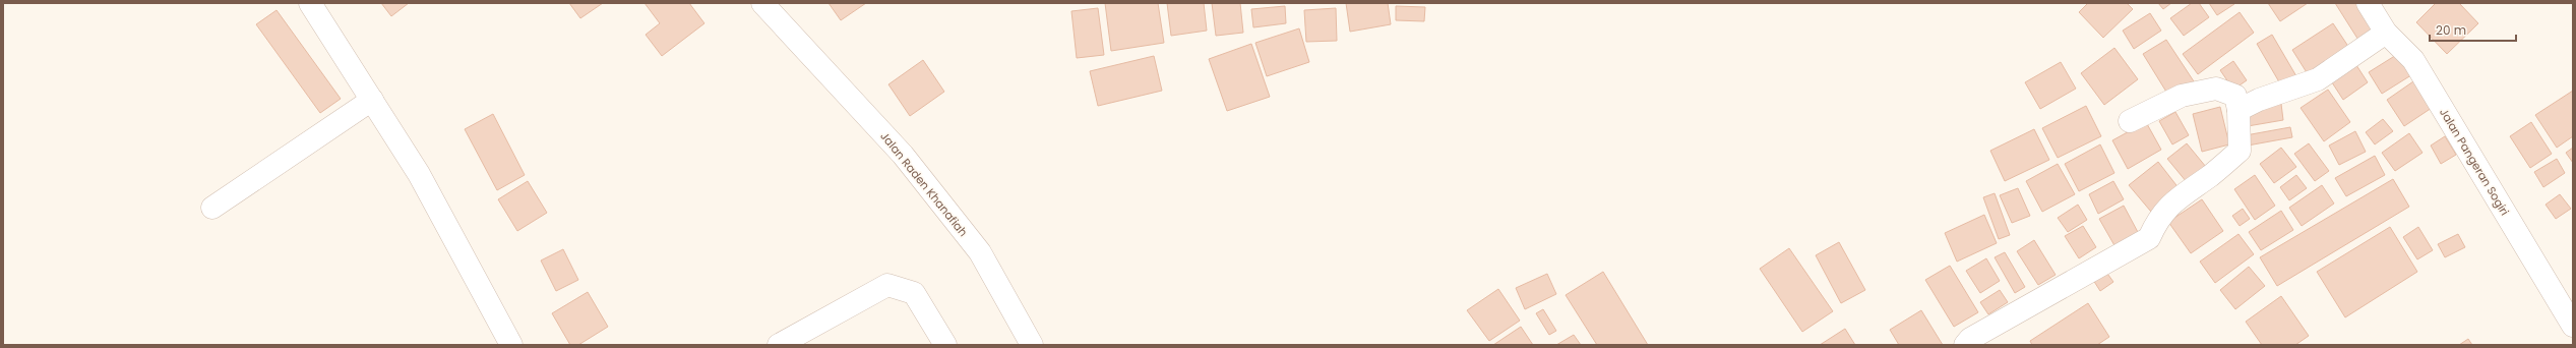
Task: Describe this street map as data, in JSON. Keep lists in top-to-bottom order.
{
  "streets": {
    "street": ["Jalan Pangeran Sogiri", "Jalan Raden Khanafiah"]
  },
  "scale_bar": "20 m"
}
